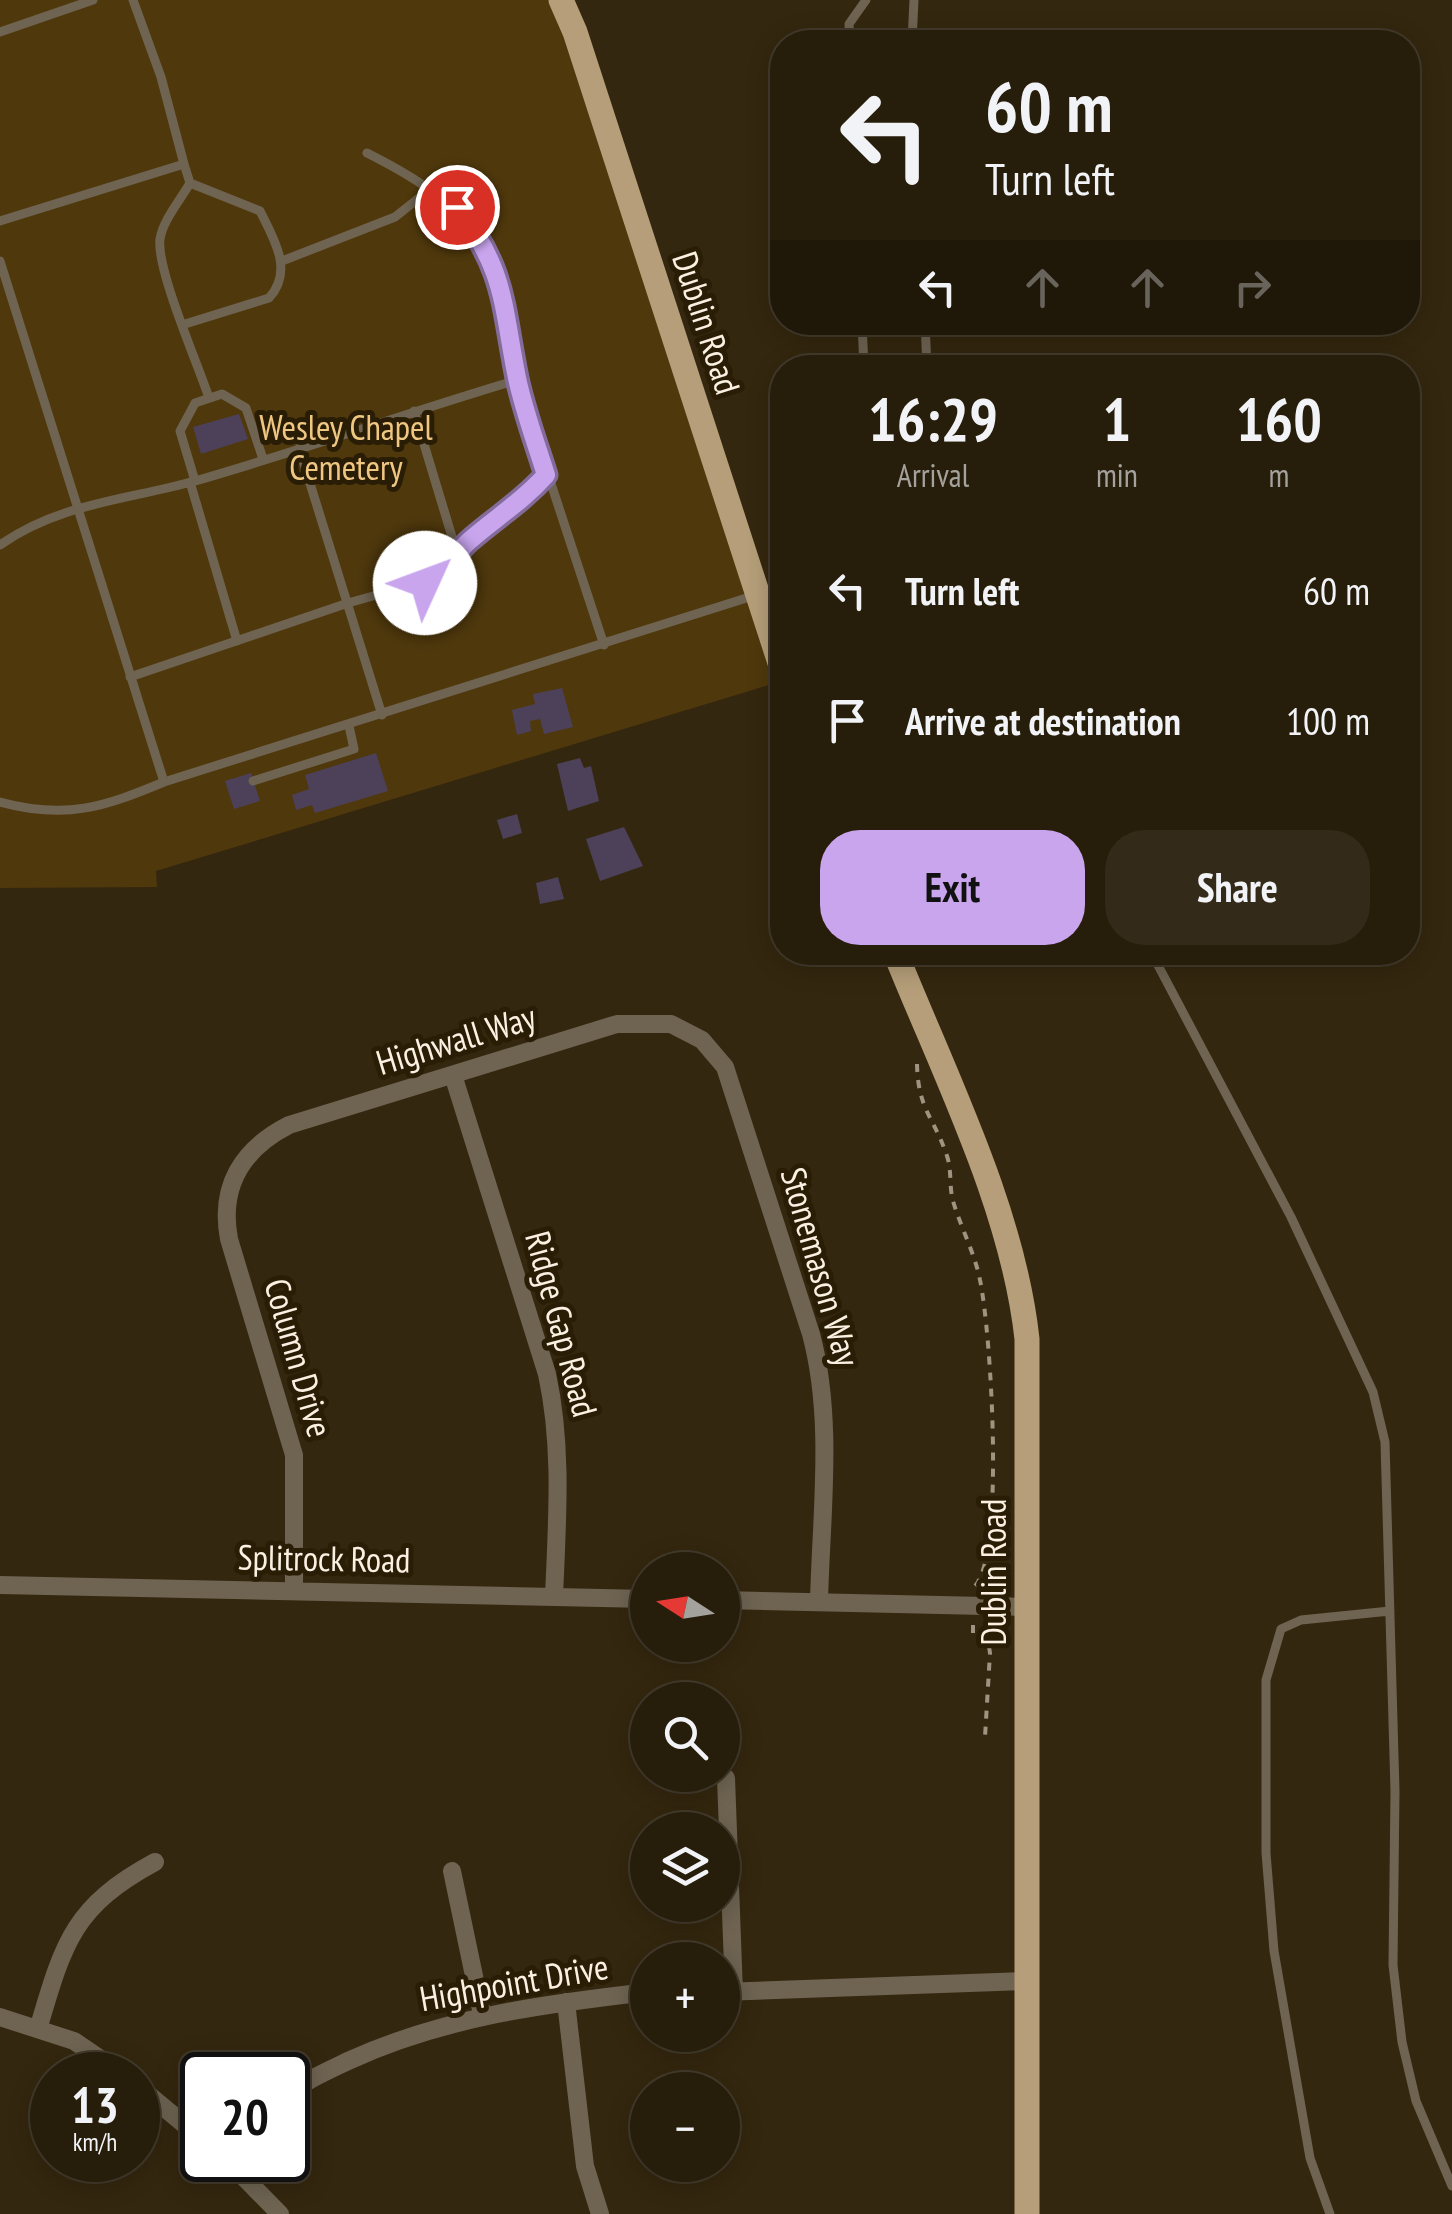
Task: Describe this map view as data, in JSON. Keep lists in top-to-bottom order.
{
  "streets": {
    "main road": ["Dublin Road"],
    "street": [
      "Highwall Way",
      "Stonemason Way",
      "Ridge Gap Road",
      "Column Drive",
      "Splitrock Road",
      "Highpoint Drive"
    ]
  },
  "crossings": [
    ["Highwall Way", "Stonemason Way"],
    ["Highwall Way", "Ridge Gap Road"],
    ["Highwall Way", "Column Drive"],
    ["Ridge Gap Road", "Splitrock Road"],
    ["Column Drive", "Splitrock Road"]
  ],
  "parks": ["Wesley Chapel Cemetery"],
  "north": "left",
  "page": {
    "turn": ["60 m", "Turn left"],
    "eta": [
      "16:29",
      "Arrival",
      "1",
      "min",
      "160",
      "m"
    ],
    "list": [
      {
        "name": "Turn left",
        "value": "60 m"
      },
      {
        "name": "Arrive at destination",
        "value": "100 m"
      }
    ],
    "buttons": ["Exit", "Share"],
    "map_buttons": ["+", "−"],
    "speed": "13 km/h",
    "limit": "20"
  }
}
